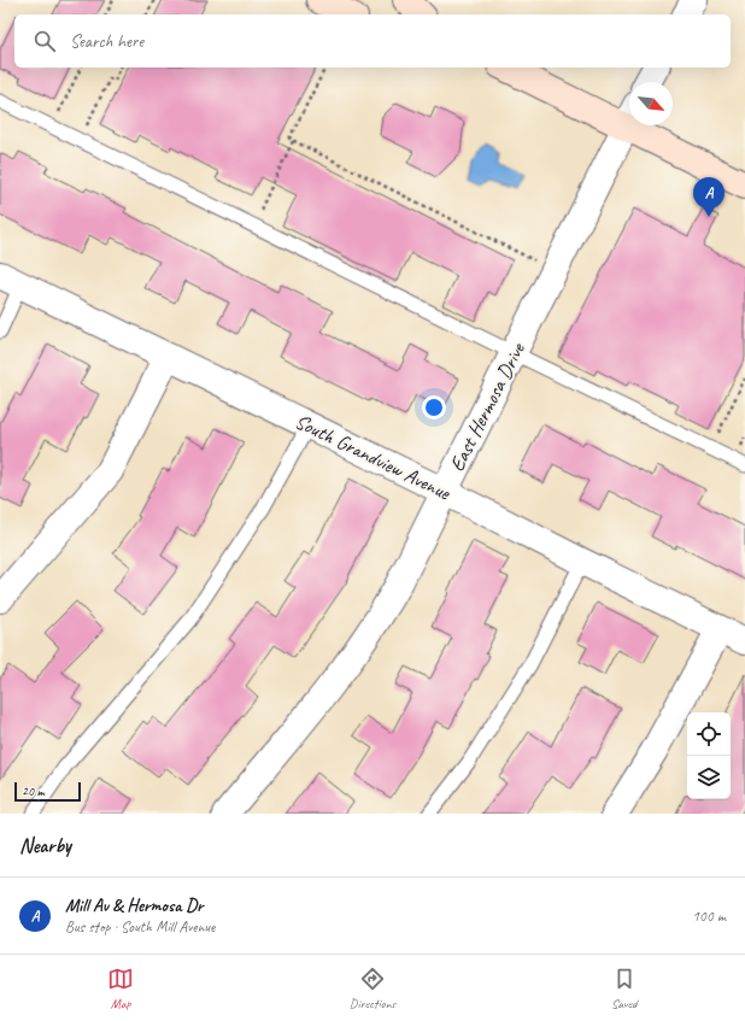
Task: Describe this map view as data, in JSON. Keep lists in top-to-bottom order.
{
  "streets": {
    "street": ["East Hermosa Drive", "South Grandview Avenue"]
  },
  "crossings": [
    ["East Hermosa Drive", "South Grandview Avenue"]
  ],
  "scale_bar": "20 m",
  "north": "bottom right",
  "page": {
    "search": "Search here",
    "pins": "A",
    "scale": "20 m",
    "heading": "Nearby",
    "list": [
      {
        "mark": "A",
        "name": "Mill Av & Hermosa Dr",
        "note": "Bus stop · South Mill Avenue",
        "value": "100 m"
      }
    ],
    "nav": ["Map", "Directions", "Saved"]
  }
}
